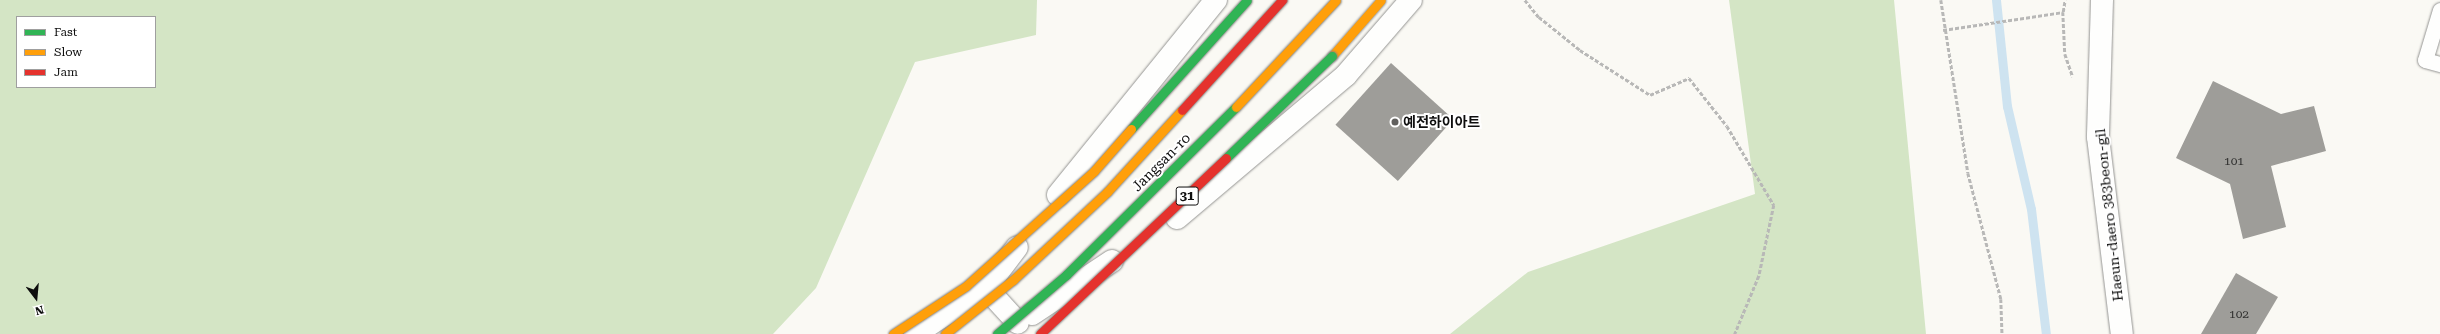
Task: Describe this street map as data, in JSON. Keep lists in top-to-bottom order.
{
  "streets": {
    "highway": ["Jangsan-ro", "31"],
    "street": ["Haeun-daero 383beon-gil"]
  },
  "places": ["예전하이아트"],
  "house_numbers": ["101", "102"],
  "legend": ["Fast", "Slow", "Jam"],
  "north": "bottom"
}
